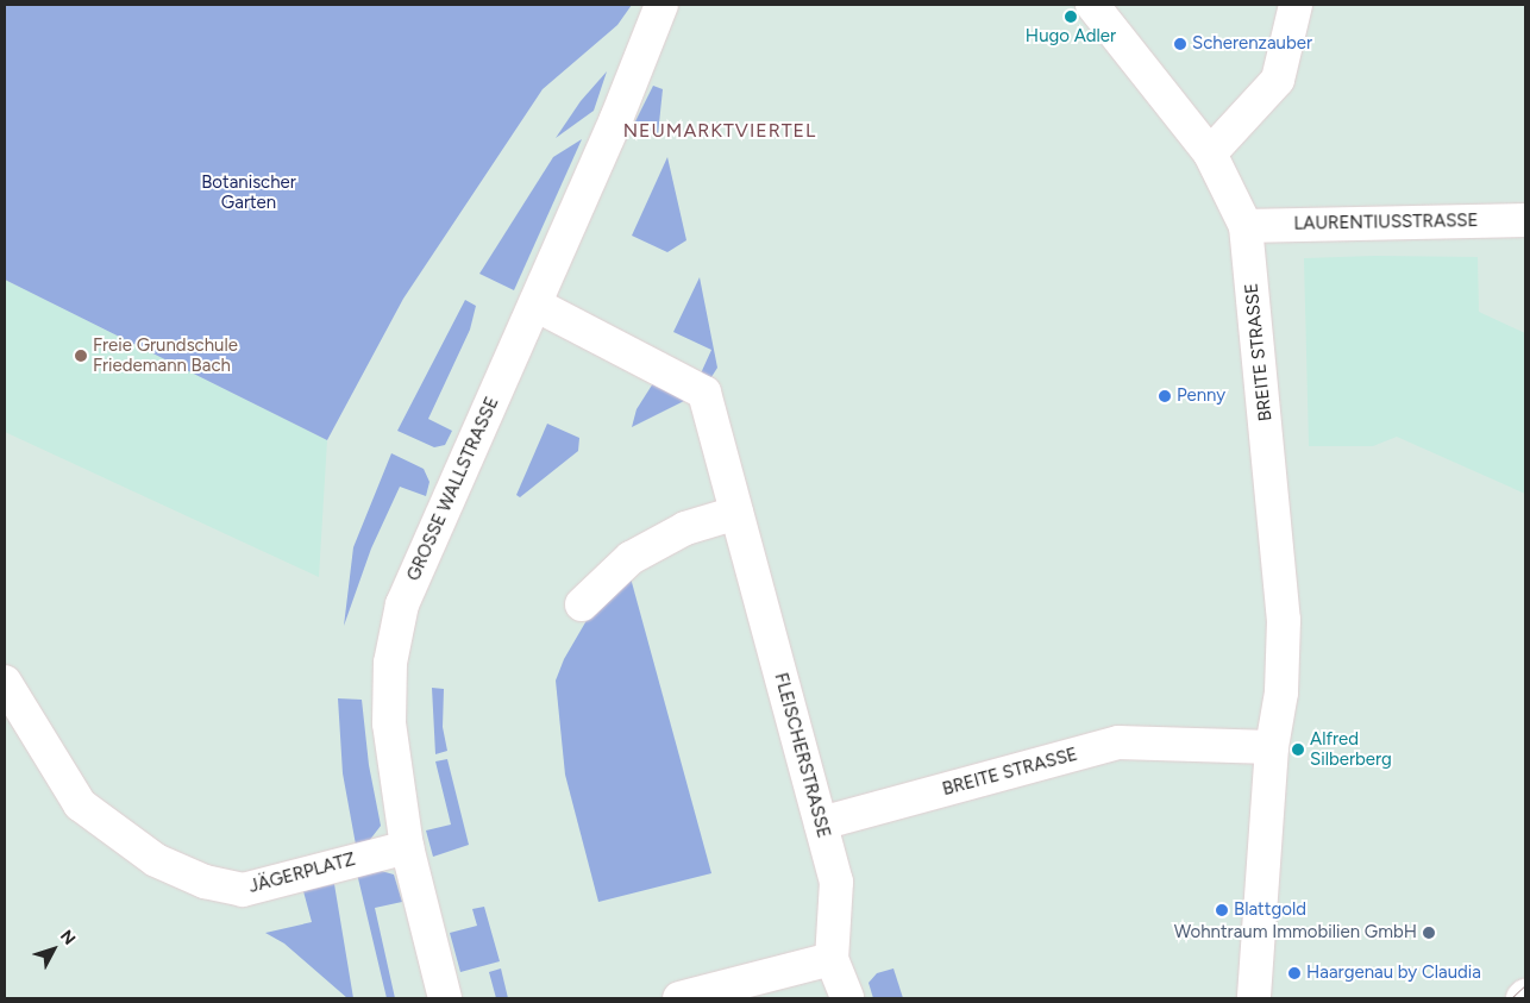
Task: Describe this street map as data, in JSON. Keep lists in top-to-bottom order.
{
  "streets": {
    "street": [
      "LAURENTIUSSTRASSE",
      "BREITE STRASSE",
      "GROSSE WALLSTRASSE",
      "FLEISCHERSTRASSE",
      "JÄGERPLATZ"
    ]
  },
  "crossings": [
    ["LAURENTIUSSTRASSE", "BREITE STRASSE"],
    ["BREITE STRASSE", "FLEISCHERSTRASSE"],
    ["GROSSE WALLSTRASSE", "FLEISCHERSTRASSE"],
    ["GROSSE WALLSTRASSE", "JÄGERPLATZ"]
  ],
  "districts": ["NEUMARKTVIERTEL"],
  "parks": ["Botanischer Garten"],
  "places": [
    "Hugo Adler",
    "Scherenzauber",
    "Freie Grundschule Friedemann Bach",
    "Penny",
    "Alfred Silberberg",
    "Blattgold",
    "Wohntraum Immobilien GmbH",
    "Haargenau by Claudia"
  ],
  "north": "top right"
}
